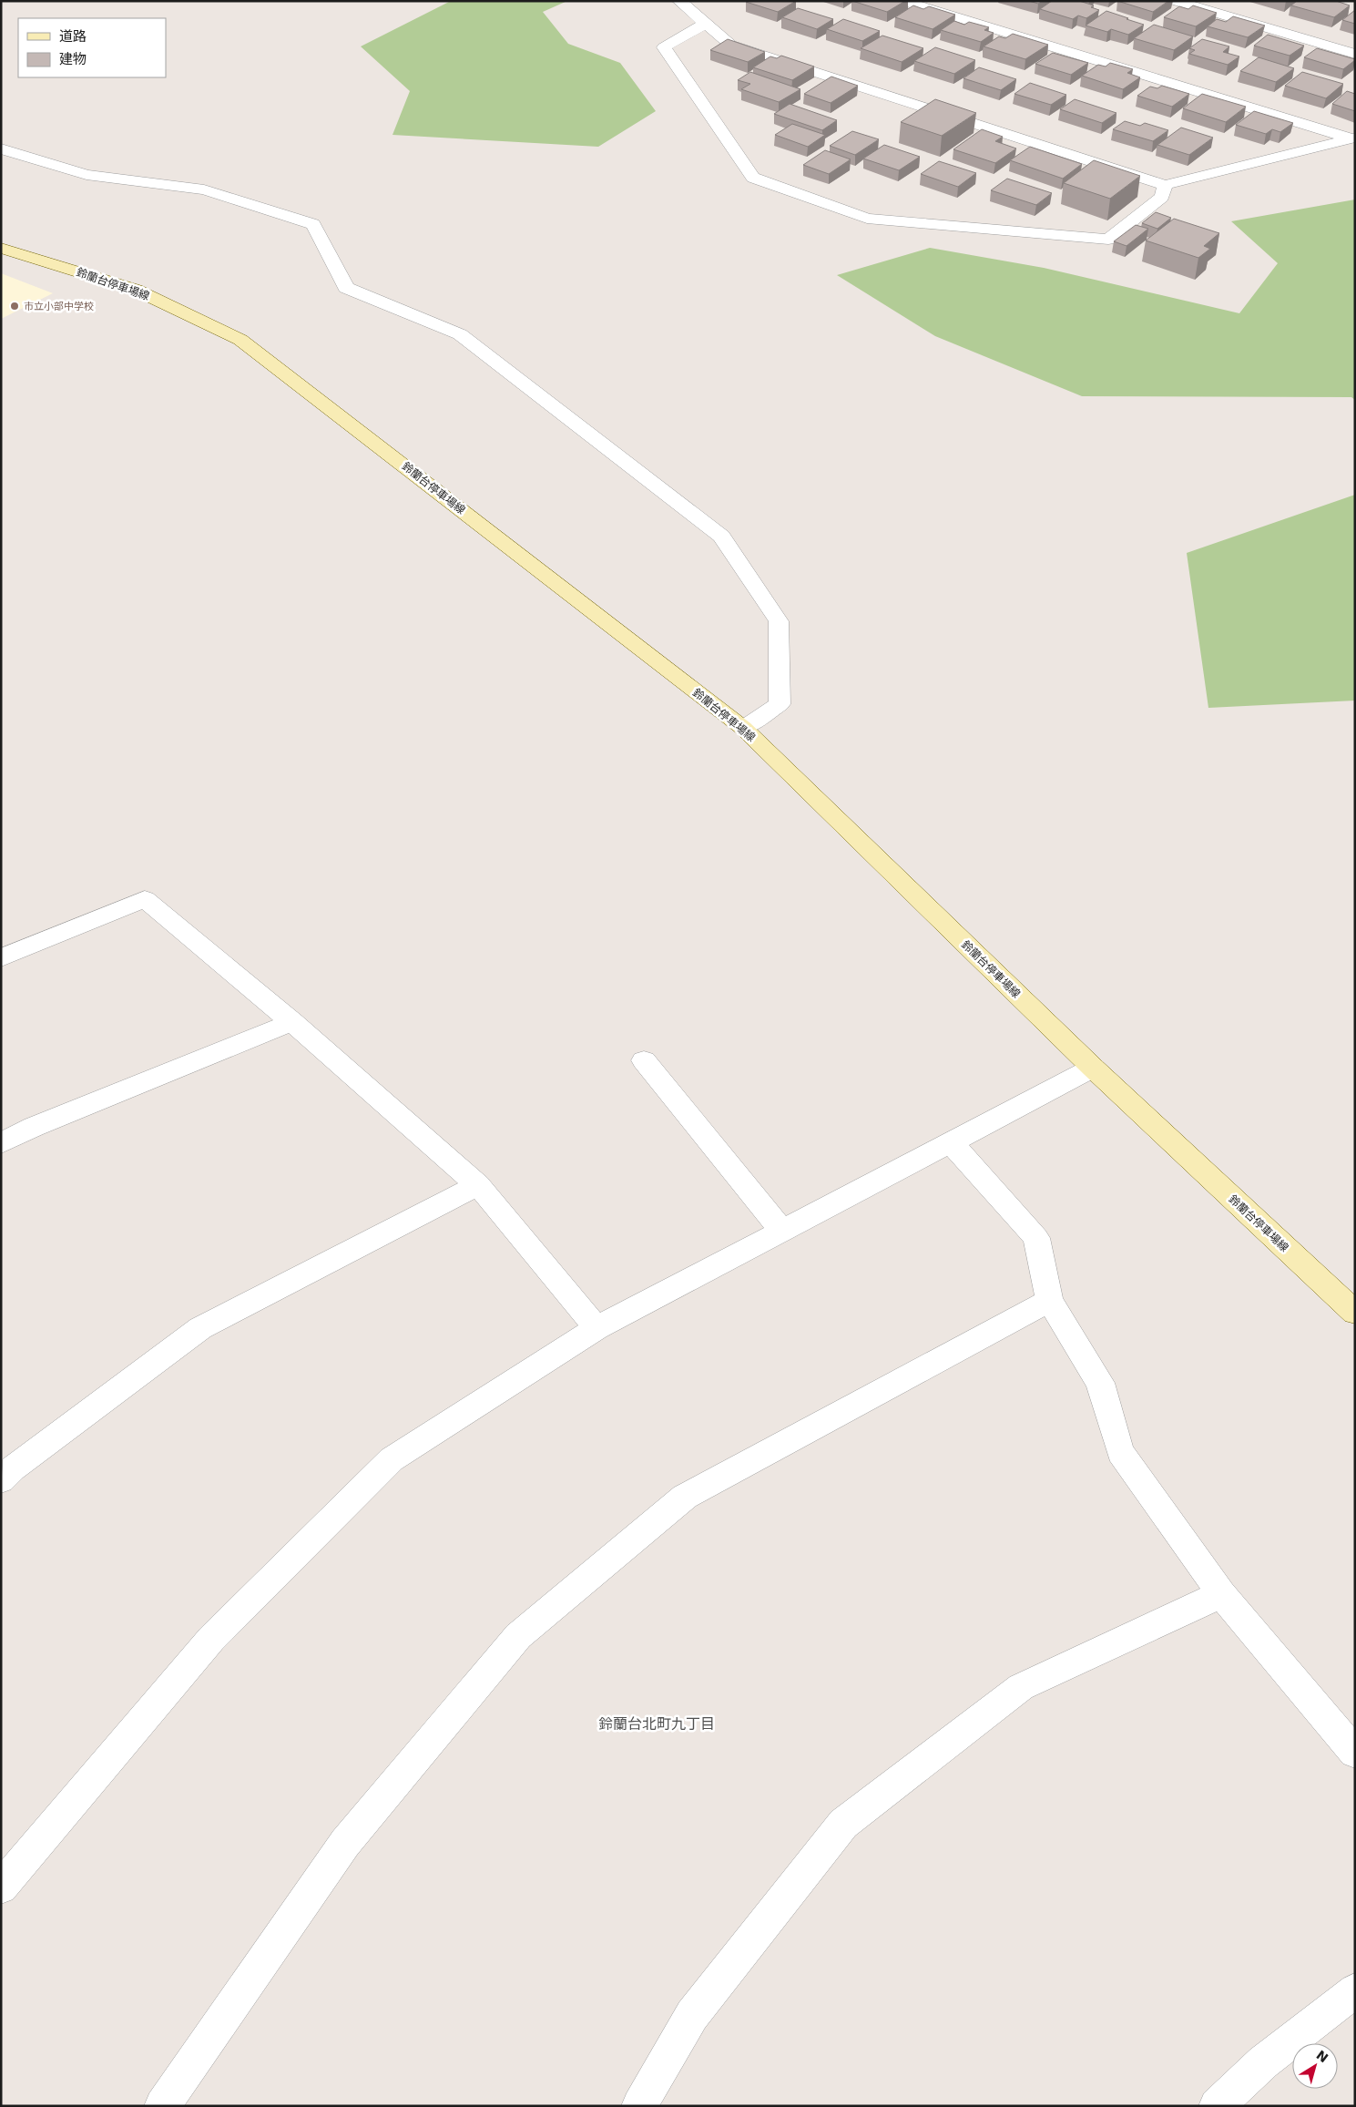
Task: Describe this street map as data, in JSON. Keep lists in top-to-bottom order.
{
  "streets": {
    "main road": ["鈴蘭台停車場線"]
  },
  "districts": ["鈴蘭台北町九丁目"],
  "places": ["市立小部中学校"],
  "legend": ["道路", "建物"],
  "north": "top right"
}
